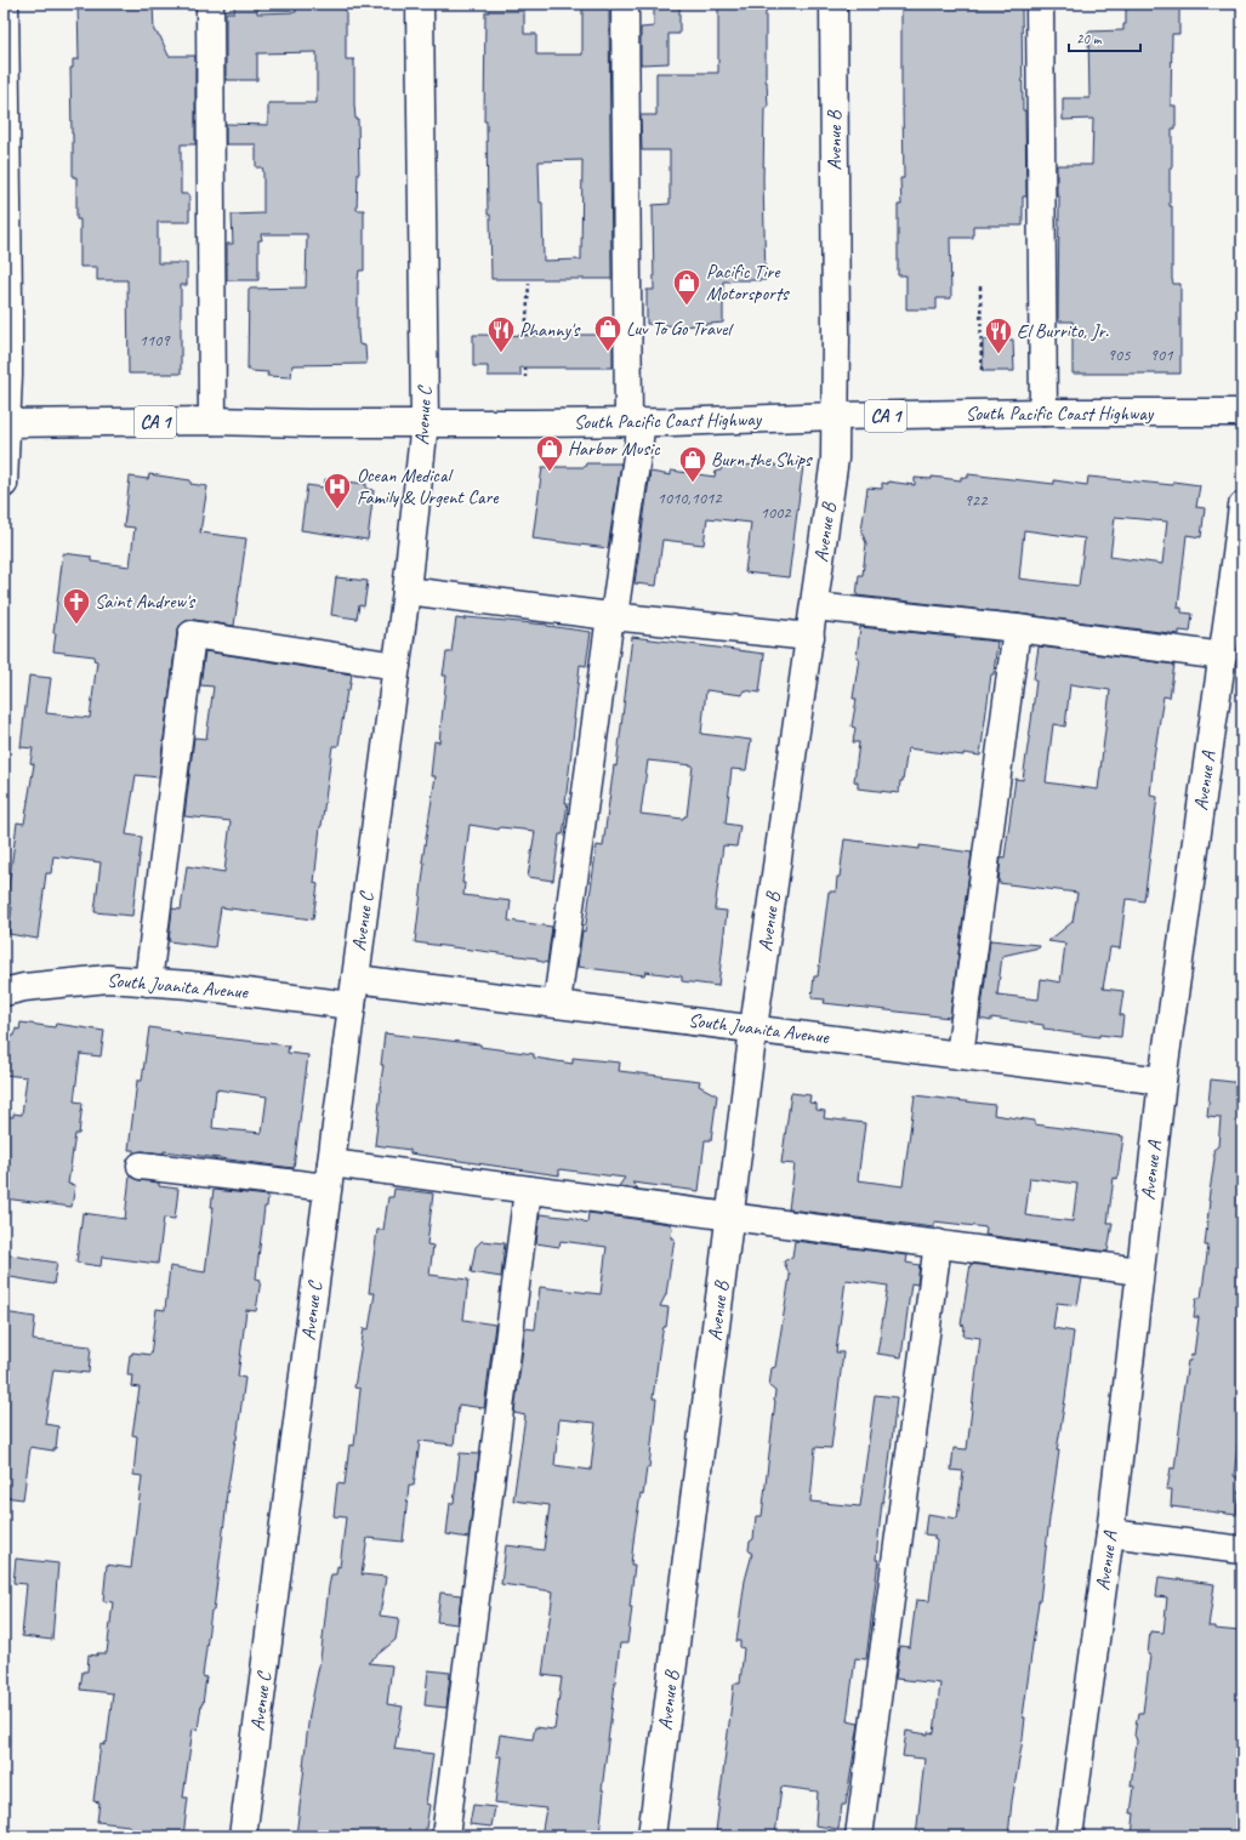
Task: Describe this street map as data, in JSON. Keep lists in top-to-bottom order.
{
  "streets": {
    "main road": [
      "Avenue B",
      "South Pacific Coast Highway",
      "Avenue C",
      "CA 1",
      "Avenue A",
      "South Juanita Avenue"
    ]
  },
  "crossings": [
    ["Avenue B", "South Pacific Coast Highway"],
    ["Avenue B", "South Juanita Avenue"],
    ["South Pacific Coast Highway", "Avenue C"],
    ["Avenue C", "South Juanita Avenue"],
    ["Avenue A", "South Juanita Avenue"]
  ],
  "places": {
    "shop": [
      "Pacific Tire Motorsports",
      "Luv To Go Travel",
      "Harbor Music",
      "Burn the Ships"
    ],
    "restaurant": ["Phanny's", "El Burrito, Jr."],
    "hospital": ["Ocean Medical Family & Urgent Care"],
    "church": ["Saint Andrew's"]
  },
  "house_numbers": [
    "1109",
    "905",
    "901",
    "1010,1012",
    "922",
    "1002"
  ],
  "scale_bar": "20 m"
}
